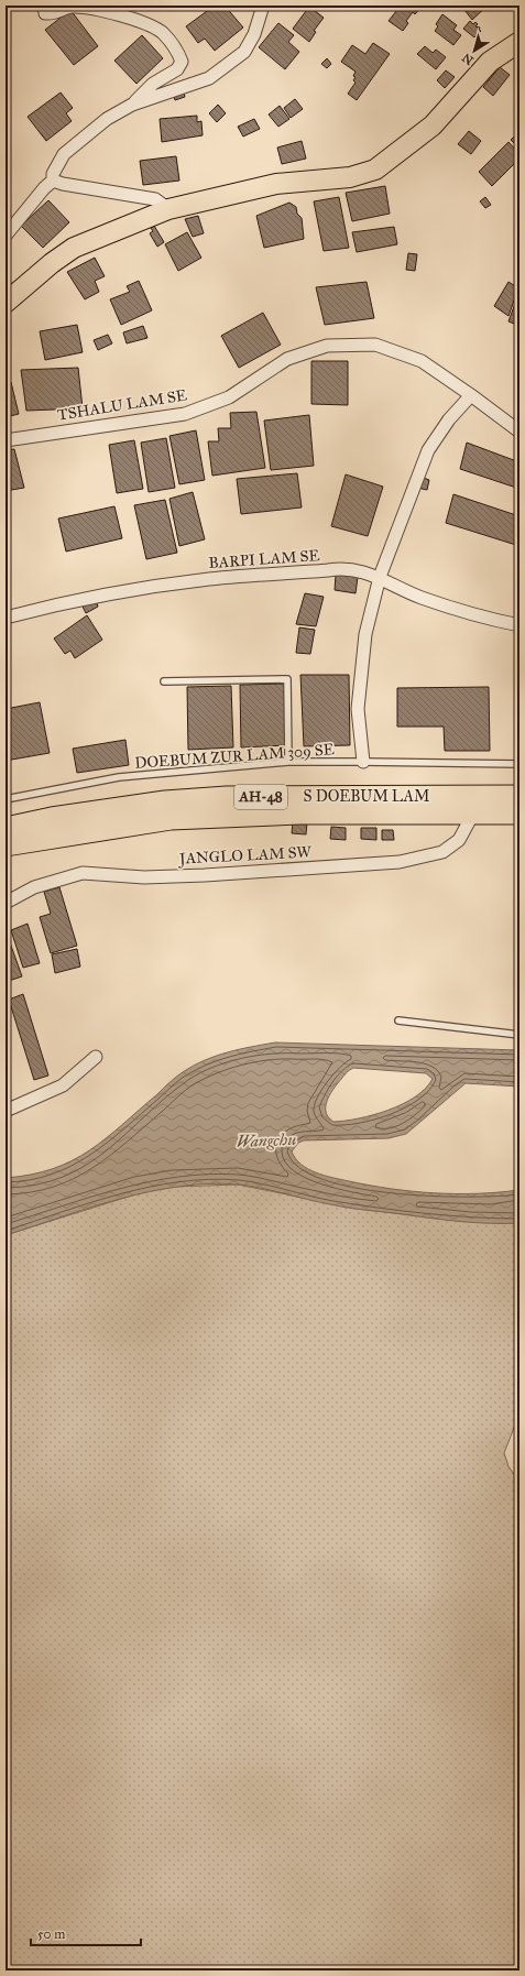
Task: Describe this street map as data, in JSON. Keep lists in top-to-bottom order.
{
  "streets": {
    "highway": ["S DOEBUM LAM", "AH-48"],
    "street": ["TSHALU LAM SE", "BARPI LAM SE", "JANGLO LAM SW"],
    "lane": ["DOEBUM ZUR LAM 309 SE"]
  },
  "crossings": [
    ["S DOEBUM LAM", "JANGLO LAM SW"]
  ],
  "water": ["Wangchu"],
  "scale_bar": "50 m",
  "north": "bottom left"
}
